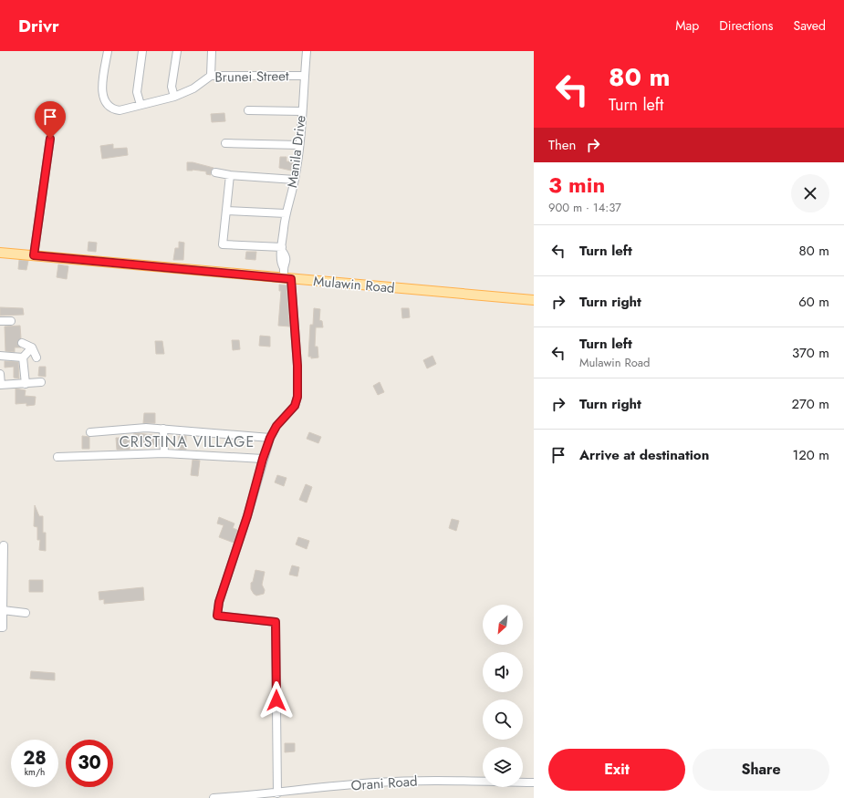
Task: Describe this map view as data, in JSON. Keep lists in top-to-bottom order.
{
  "streets": {
    "main road": ["Mulawin Road"],
    "street": ["Brunei Street", "Manila Drive", "Orani Road"]
  },
  "crossings": [
    ["Brunei Street", "Manila Drive"],
    ["Manila Drive", "Mulawin Road"],
    ["Manila Drive", "Orani Road"]
  ],
  "districts": ["CRISTINA VILLAGE"],
  "north": "bottom left",
  "page": {
    "header": "Drivr",
    "nav": ["Map", "Directions", "Saved"],
    "turn": ["80 m", "Turn left"],
    "then": "Then",
    "heading": ["3 min", "900 m · 14:37"],
    "list": [
      {
        "name": "Turn left",
        "value": "80 m"
      },
      {
        "name": "Turn right",
        "value": "60 m"
      },
      {
        "name": "Turn left",
        "note": "Mulawin Road",
        "value": "370 m"
      },
      {
        "name": "Turn right",
        "value": "270 m"
      },
      {
        "name": "Arrive at destination",
        "value": "120 m"
      }
    ],
    "speed": "28 km/h",
    "limit": "30",
    "buttons": ["Exit", "Share"]
  }
}
